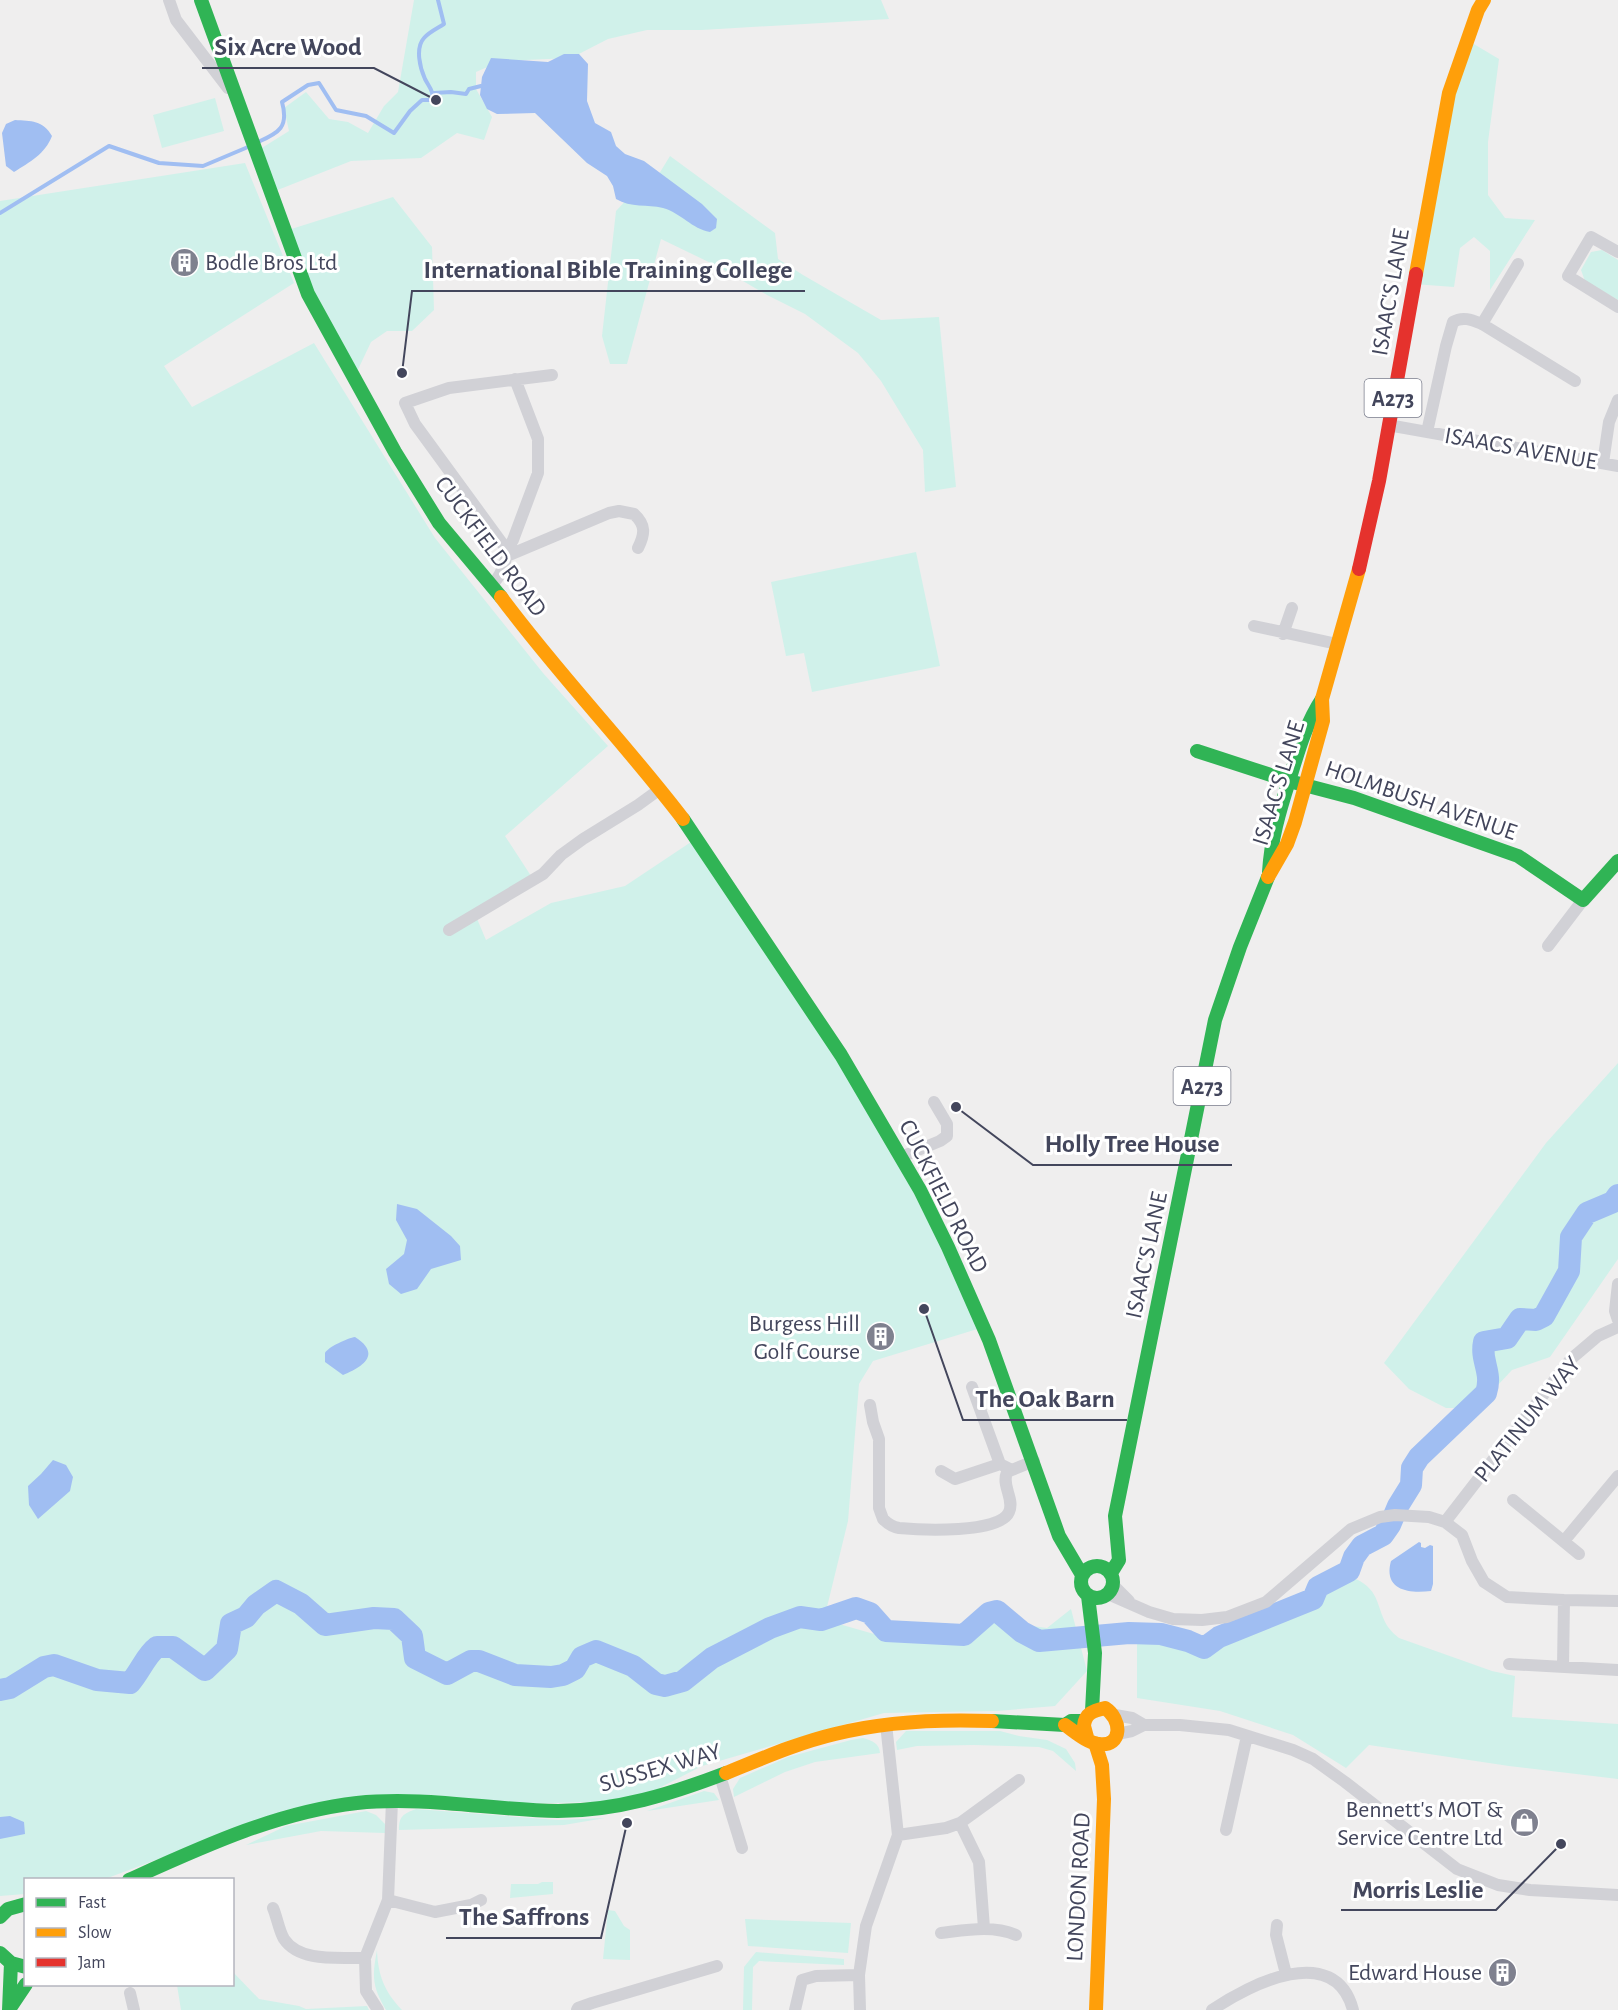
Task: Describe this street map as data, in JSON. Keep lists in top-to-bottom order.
{
  "streets": {
    "main road": [
      "ISAAC'S LANE",
      "A273",
      "CUCKFIELD ROAD",
      "HOLMBUSH AVENUE",
      "SUSSEX WAY",
      "LONDON ROAD"
    ],
    "street": ["ISAACS AVENUE", "PLATINUM WAY"]
  },
  "crossings": [
    ["ISAAC'S LANE", "A273"],
    ["ISAAC'S LANE", "ISAACS AVENUE"],
    ["ISAAC'S LANE", "CUCKFIELD ROAD"],
    ["ISAAC'S LANE", "HOLMBUSH AVENUE"],
    ["A273", "CUCKFIELD ROAD"],
    ["A273", "SUSSEX WAY"],
    ["A273", "LONDON ROAD"],
    ["SUSSEX WAY", "LONDON ROAD"]
  ],
  "places": {
    "other": [
      "Six Acre Wood",
      "International Bible Training College",
      "Holly Tree House",
      "The Oak Barn",
      "The Saffrons",
      "Morris Leslie"
    ],
    "building": ["Bodle Bros Ltd", "Burgess Hill Golf Course", "Edward House"],
    "shop": ["Bennett's MOT & Service Centre Ltd"]
  },
  "legend": ["Fast", "Slow", "Jam"]
}
